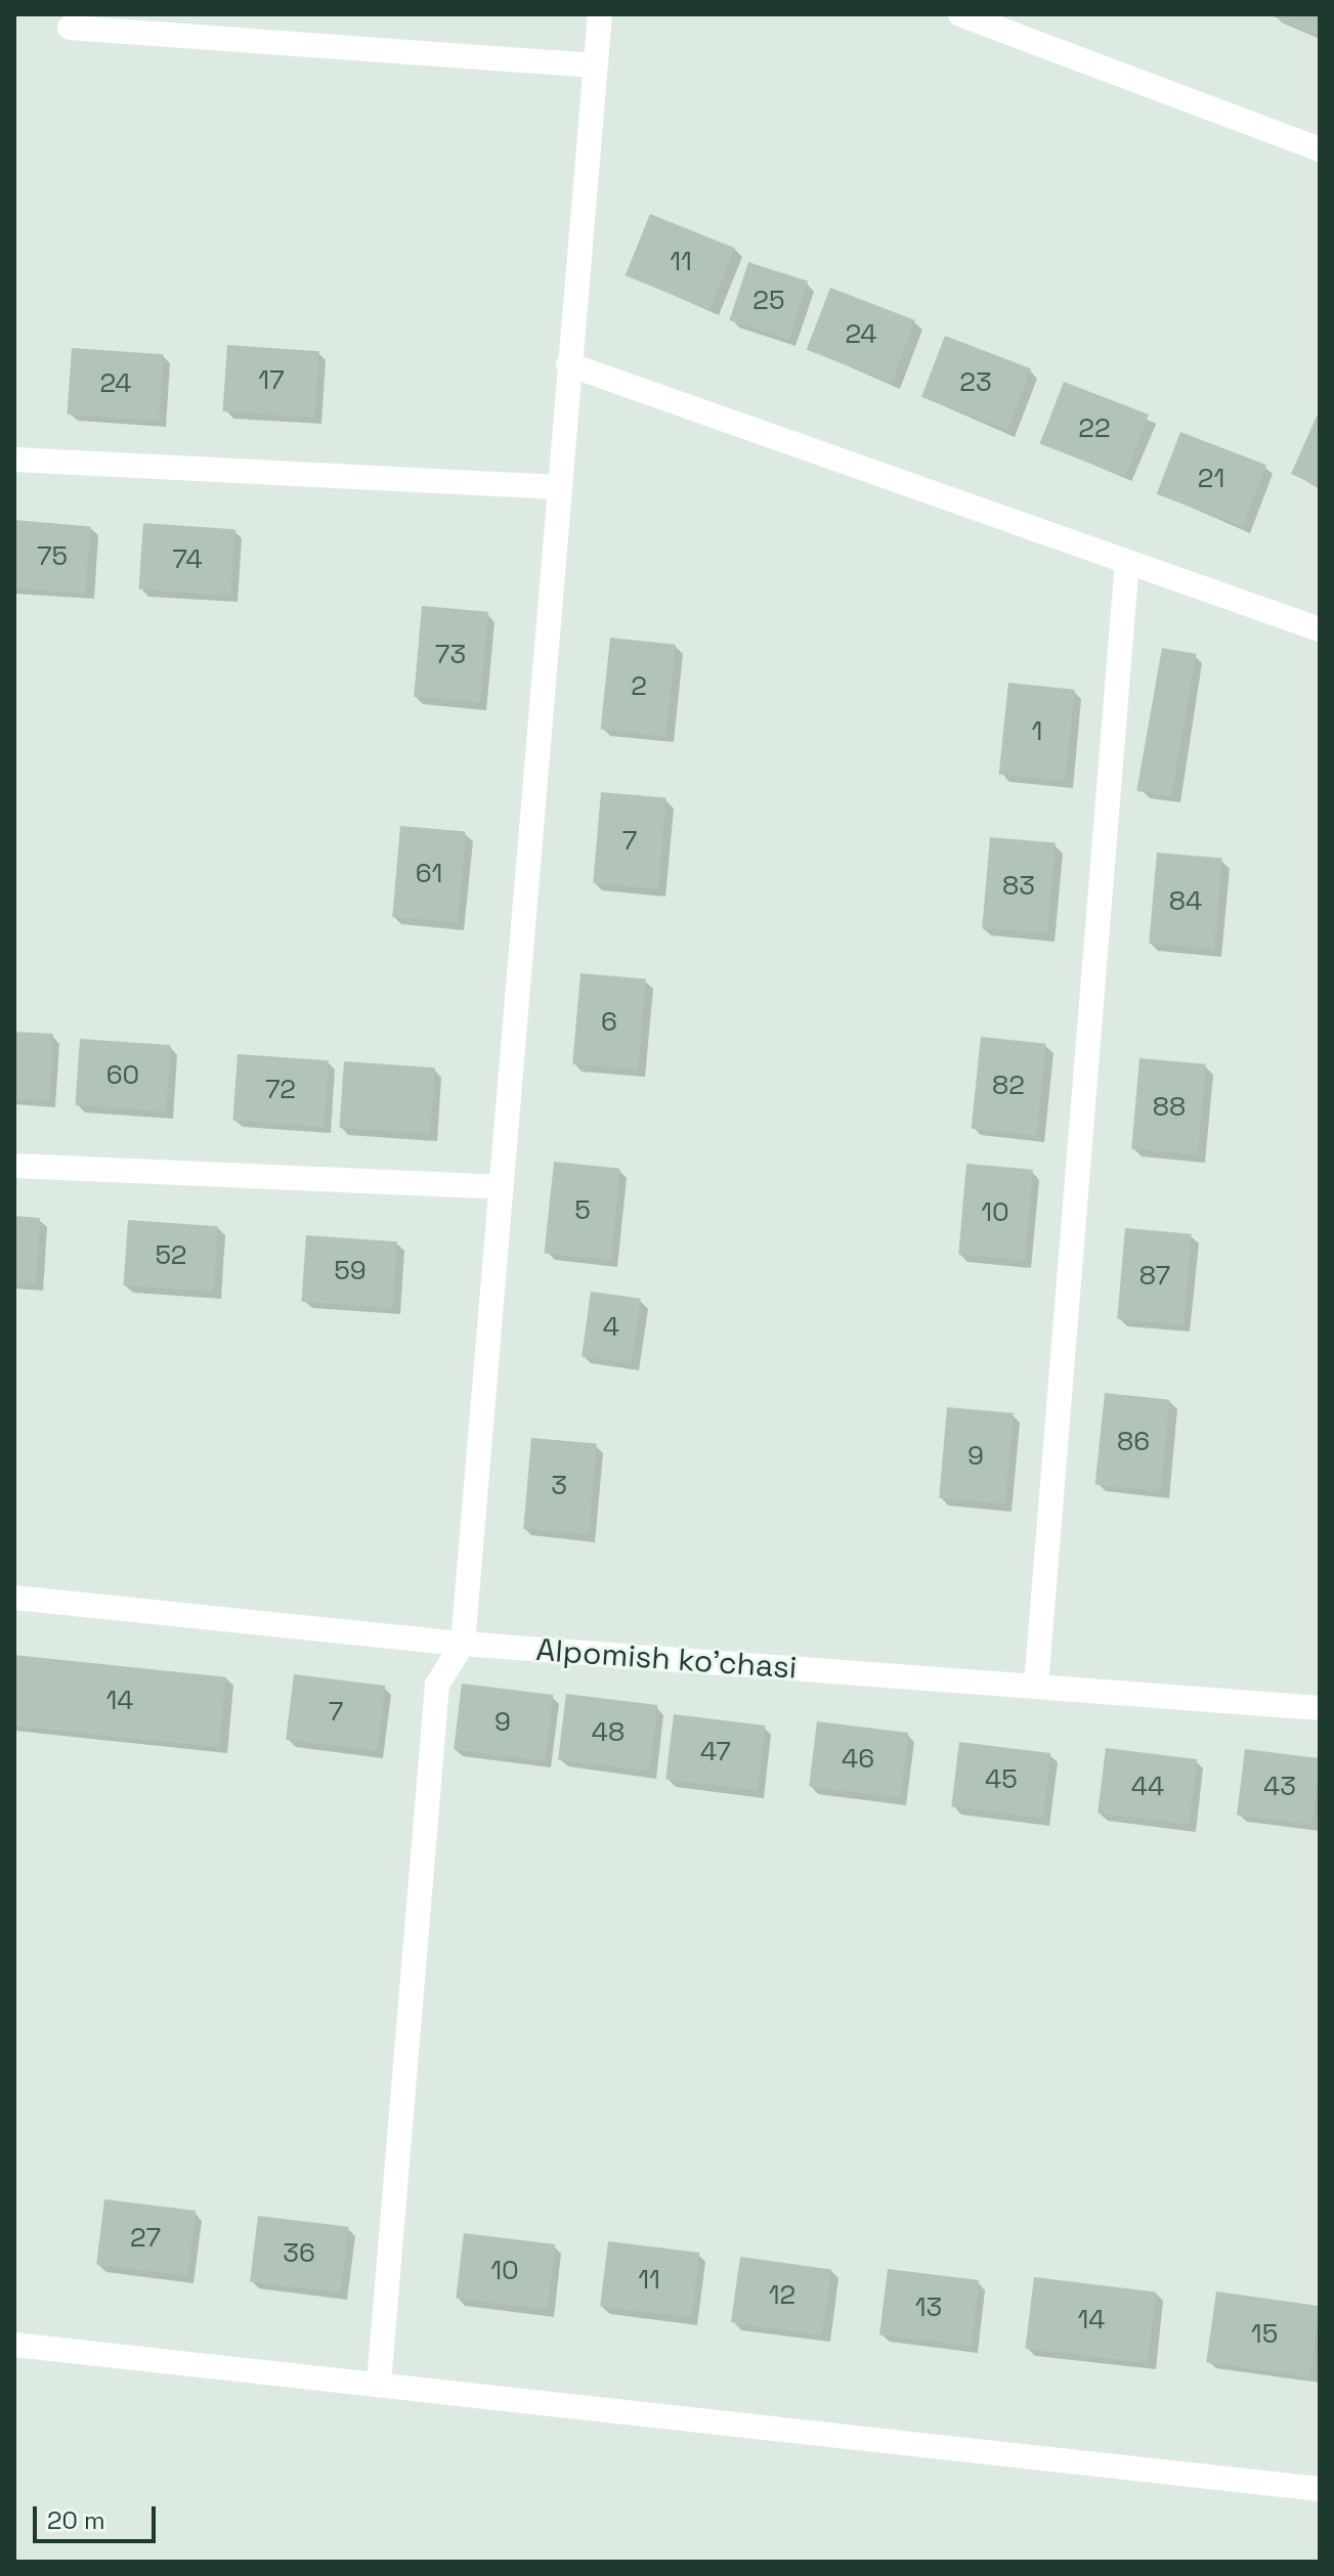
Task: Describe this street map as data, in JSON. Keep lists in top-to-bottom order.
{
  "streets": {
    "street": ["Alpomish ko'chasi"]
  },
  "house_numbers": [
    "11",
    "25",
    "24",
    "17",
    "23",
    "24",
    "22",
    "21",
    "75",
    "74",
    "73",
    "2",
    "1",
    "7",
    "61",
    "83",
    "84",
    "6",
    "60",
    "82",
    "72",
    "88",
    "5",
    "10",
    "52",
    "59",
    "87",
    "4",
    "86",
    "9",
    "3",
    "14",
    "7",
    "9",
    "48",
    "47",
    "46",
    "45",
    "44",
    "43",
    "27",
    "36",
    "10",
    "11",
    "12",
    "13",
    "14",
    "15"
  ],
  "scale_bar": "20 m"
}
